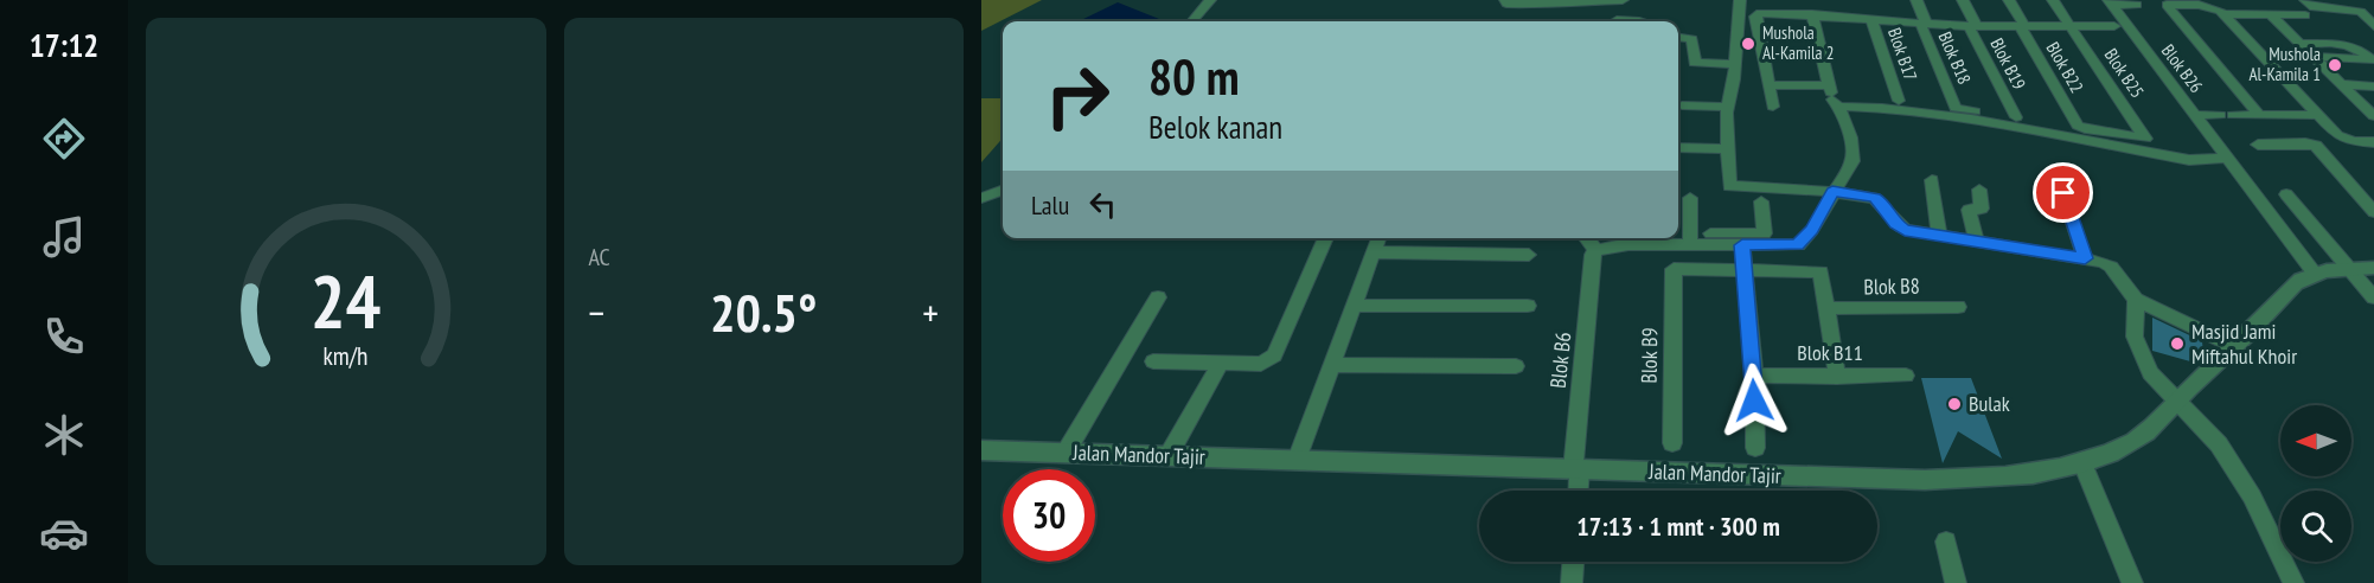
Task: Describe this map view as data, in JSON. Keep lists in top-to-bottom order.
{
  "streets": {
    "street": [
      "Blok B17",
      "Blok B18",
      "Blok B19",
      "Blok B22",
      "Blok B26",
      "Blok B25",
      "Blok B8",
      "Blok B11",
      "Blok B9",
      "Blok B6",
      "Jalan Mandor Tajir"
    ]
  },
  "crossings": [
    ["Blok B18", "Blok B19"],
    ["Blok B22", "Blok B25"],
    ["Blok B26", "Jalan Mandor Tajir"],
    ["Blok B6", "Jalan Mandor Tajir"]
  ],
  "places": [
    "Mushola Al-Kamila 2",
    "Mushola Al-Kamila 1",
    "Masjid Jami Miftahul Khoir",
    "Bulak"
  ],
  "north": "left",
  "page": {
    "tabs": "17:12",
    "tile": "AC",
    "turn": ["80 m", "Belok kanan"],
    "then": "Lalu",
    "heat": ["−", "20.5°", "+"],
    "limit": "30",
    "trip": "17:13 · 1 mnt · 300 m",
    "gauge": ["24", "km/h"]
  }
}
